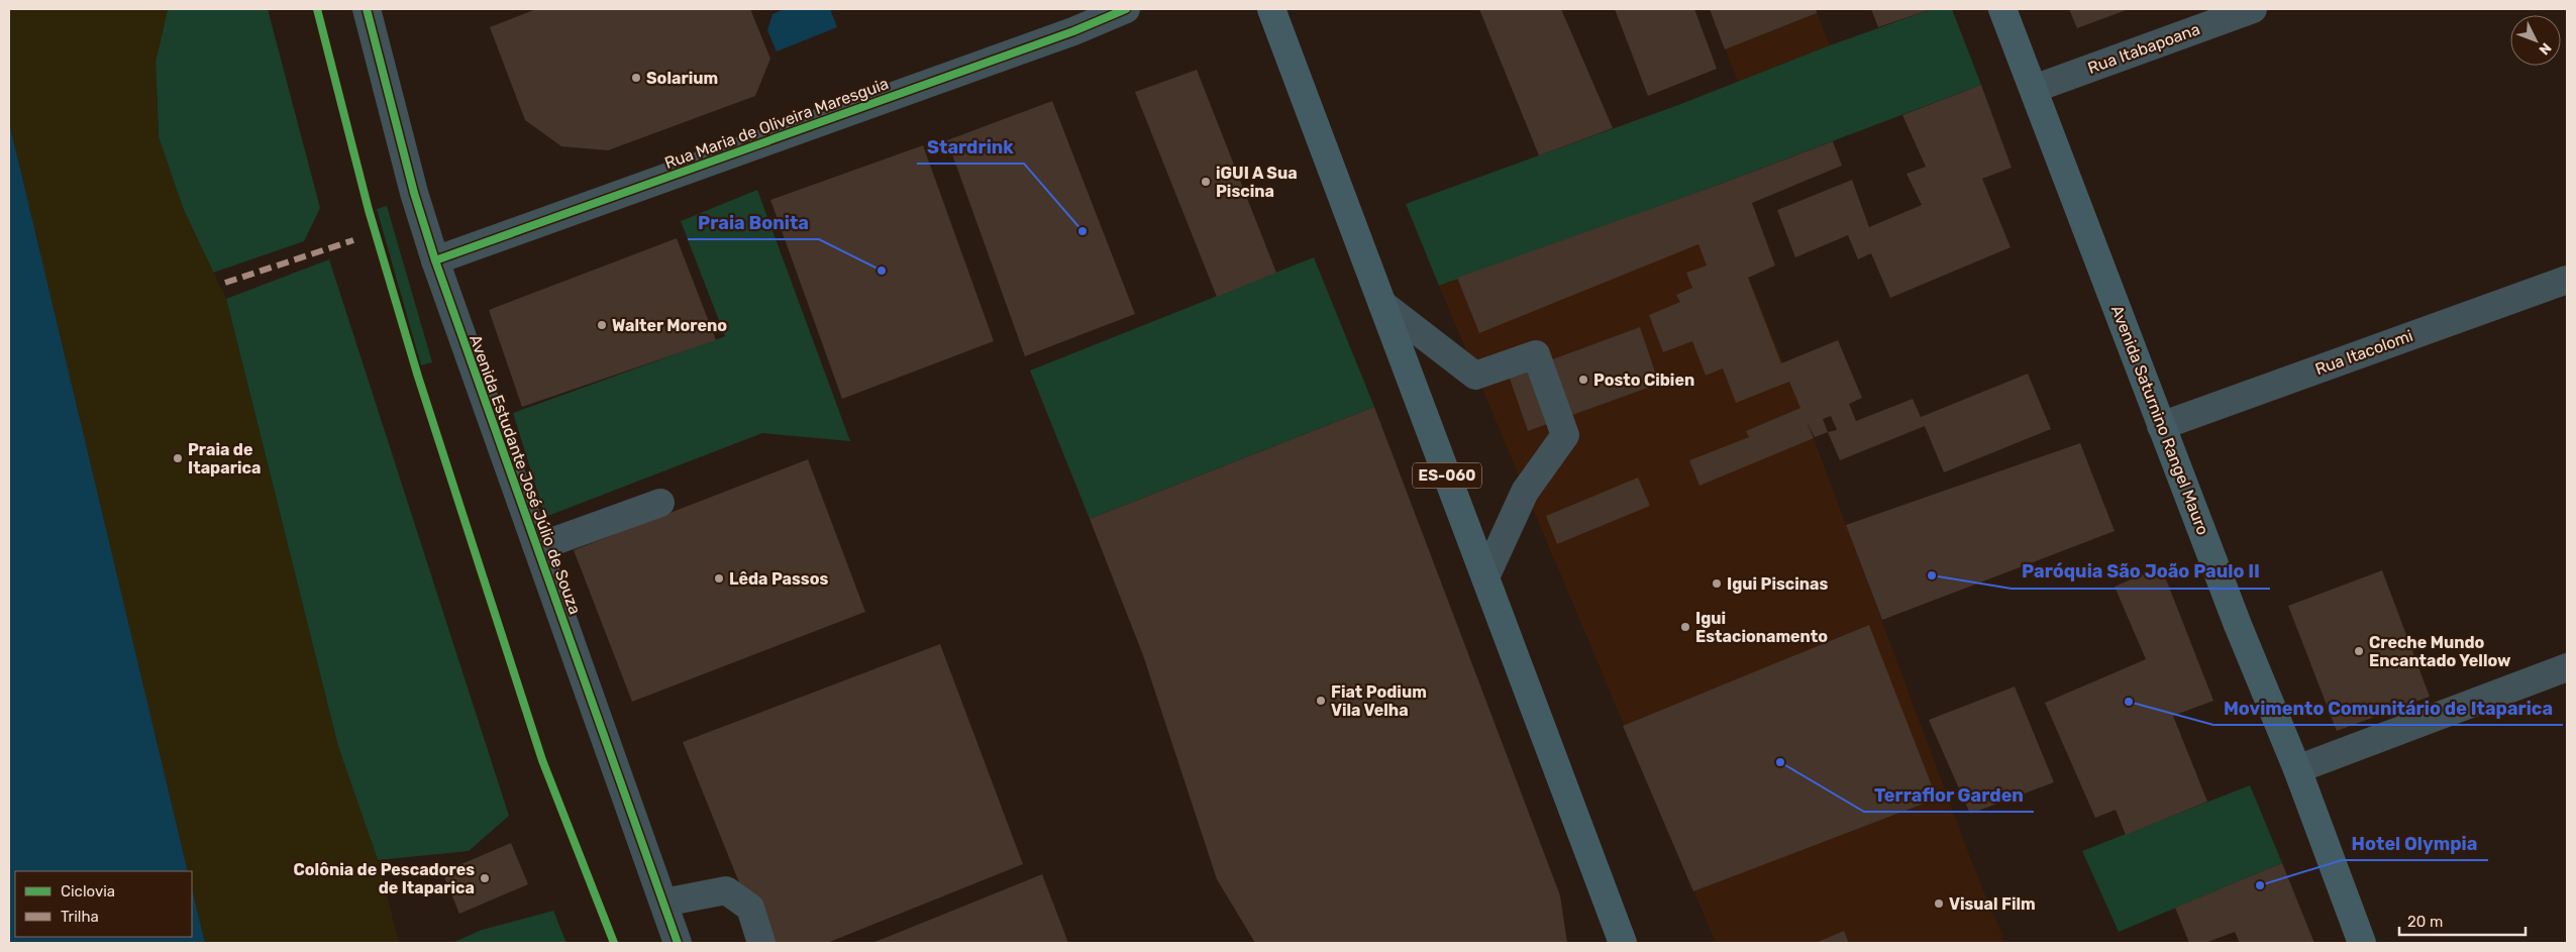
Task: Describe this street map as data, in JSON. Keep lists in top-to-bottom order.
{
  "streets": {
    "main road": ["Avenida Saturnino Rangel Mauro", "ES-060"],
    "street": [
      "Rua Itabapoana",
      "Rua Maria de Oliveira Maresguia",
      "Rua Itacolomi",
      "Avenida Estudante José Júlio de Souza"
    ]
  },
  "crossings": [
    ["Rua Itabapoana", "Avenida Saturnino Rangel Mauro"],
    ["Rua Maria de Oliveira Maresguia", "Avenida Estudante José Júlio de Souza"],
    ["Rua Itacolomi", "Avenida Saturnino Rangel Mauro"]
  ],
  "places": [
    "Solarium",
    "iGUI A Sua Piscina",
    "Stardrink",
    "Praia Bonita",
    "Walter Moreno",
    "Posto Cibien",
    "Praia de Itaparica",
    "Paróquia São João Paulo II",
    "Lêda Passos",
    "Igui Piscinas",
    "Igui Estacionamento",
    "Creche Mundo Encantado Yellow",
    "Fiat Podium Vila Velha",
    "Movimento Comunitário de Itaparica",
    "Terraflor Garden",
    "Colônia de Pescadores de Itaparica",
    "Hotel Olympia",
    "Visual Film"
  ],
  "legend": ["Ciclovia", "Trilha"],
  "scale_bar": "20 m",
  "north": "bottom right"
}
